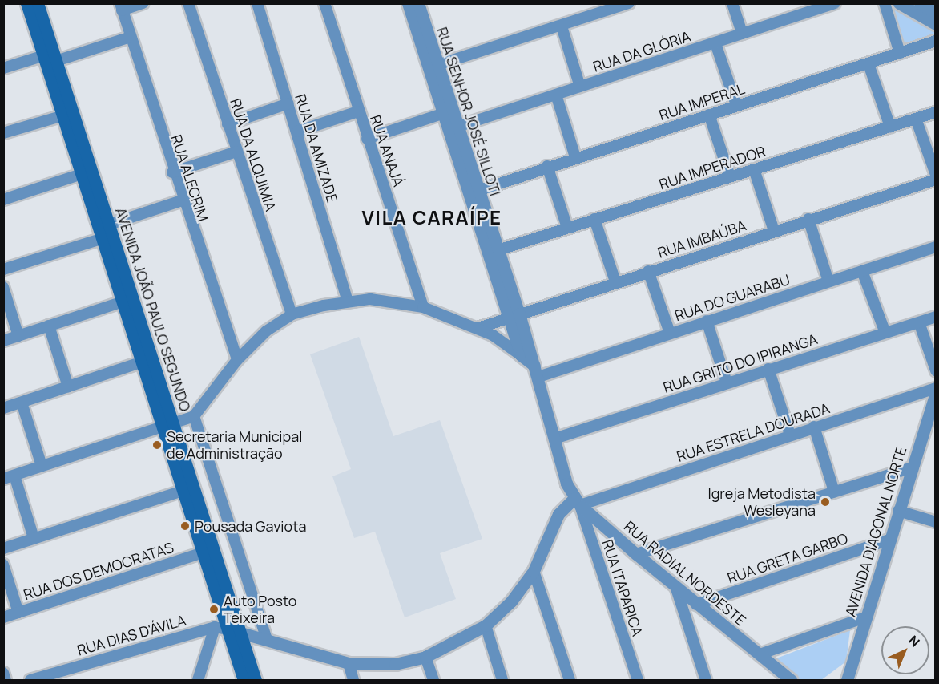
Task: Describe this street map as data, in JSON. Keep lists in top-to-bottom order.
{
  "streets": {
    "main road": ["AVENIDA JOÃO PAULO SEGUNDO"],
    "street": [
      "RUA DA GLÓRIA",
      "RUA IMPERAL",
      "RUA SENHOR JOSÉ SILLOTI",
      "RUA DA AMIZADE",
      "RUA ANAJÁ",
      "RUA DA ALQUIMIA",
      "RUA IMPERADOR",
      "RUA ALECRIM",
      "RUA IMBAÚBA",
      "RUA DO GUARABU",
      "RUA GRITO DO IPIRANGA",
      "RUA ESTRELA DOURADA",
      "AVENIDA DIAGONAL NORTE",
      "RUA GRETA GARBO",
      "RUA DOS DEMOCRATAS",
      "RUA RADIAL NORDESTE",
      "RUA ITAPARICA",
      "RUA DIAS D'ÁVILA"
    ]
  },
  "crossings": [
    ["RUA DA GLÓRIA", "RUA SENHOR JOSÉ SILLOTI"],
    ["RUA IMPERAL", "RUA SENHOR JOSÉ SILLOTI"],
    ["RUA SENHOR JOSÉ SILLOTI", "RUA IMPERADOR"],
    ["RUA SENHOR JOSÉ SILLOTI", "RUA IMBAÚBA"],
    ["RUA SENHOR JOSÉ SILLOTI", "RUA DO GUARABU"],
    ["RUA SENHOR JOSÉ SILLOTI", "RUA GRITO DO IPIRANGA"],
    ["RUA SENHOR JOSÉ SILLOTI", "RUA RADIAL NORDESTE"],
    ["AVENIDA JOÃO PAULO SEGUNDO", "RUA DOS DEMOCRATAS"],
    ["AVENIDA JOÃO PAULO SEGUNDO", "RUA DIAS D'ÁVILA"],
    ["RUA ESTRELA DOURADA", "RUA RADIAL NORDESTE"],
    ["RUA ESTRELA DOURADA", "RUA ITAPARICA"],
    ["AVENIDA DIAGONAL NORTE", "RUA GRETA GARBO"],
    ["RUA GRETA GARBO", "RUA RADIAL NORDESTE"],
    ["RUA RADIAL NORDESTE", "RUA ITAPARICA"]
  ],
  "districts": ["VILA CARAÍPE"],
  "places": [
    "Secretaria Municipal de Administração",
    "Igreja Metodista Wesleyana",
    "Pousada Gaviota",
    "Auto Posto Teixeira"
  ],
  "north": "top right"
}
